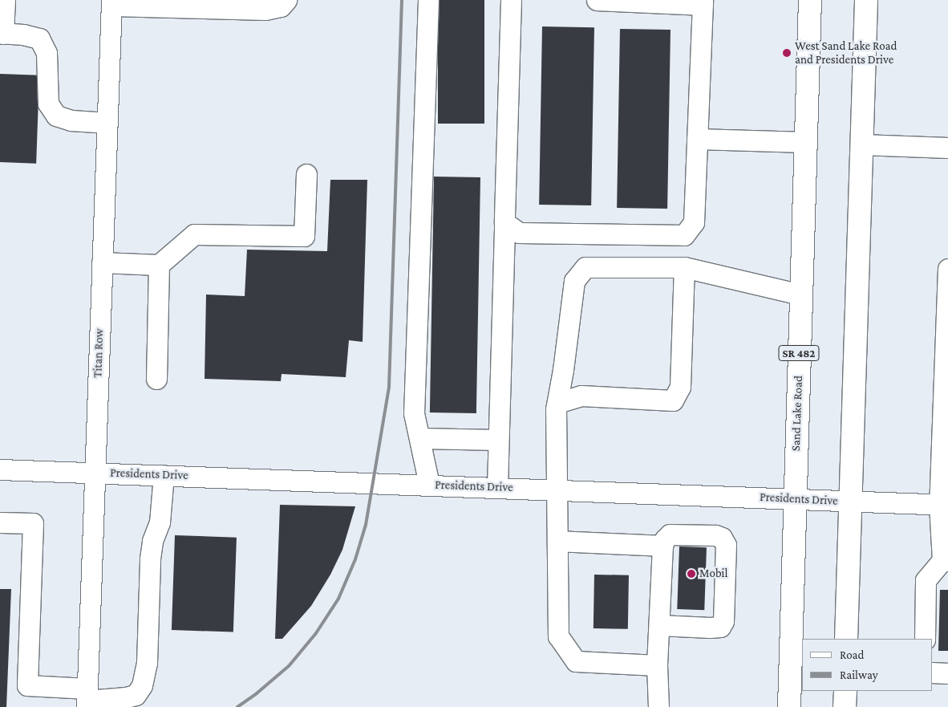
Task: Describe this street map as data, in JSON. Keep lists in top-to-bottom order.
{
  "streets": {
    "main road": ["SR 482", "Sand Lake Road"],
    "street": ["Titan Row", "Presidents Drive"]
  },
  "crossings": [
    ["Titan Row", "Presidents Drive"],
    ["Sand Lake Road", "Presidents Drive"]
  ],
  "places": ["West Sand Lake Road and Presidents Drive", "Mobil"],
  "legend": ["Road", "Railway"]
}
